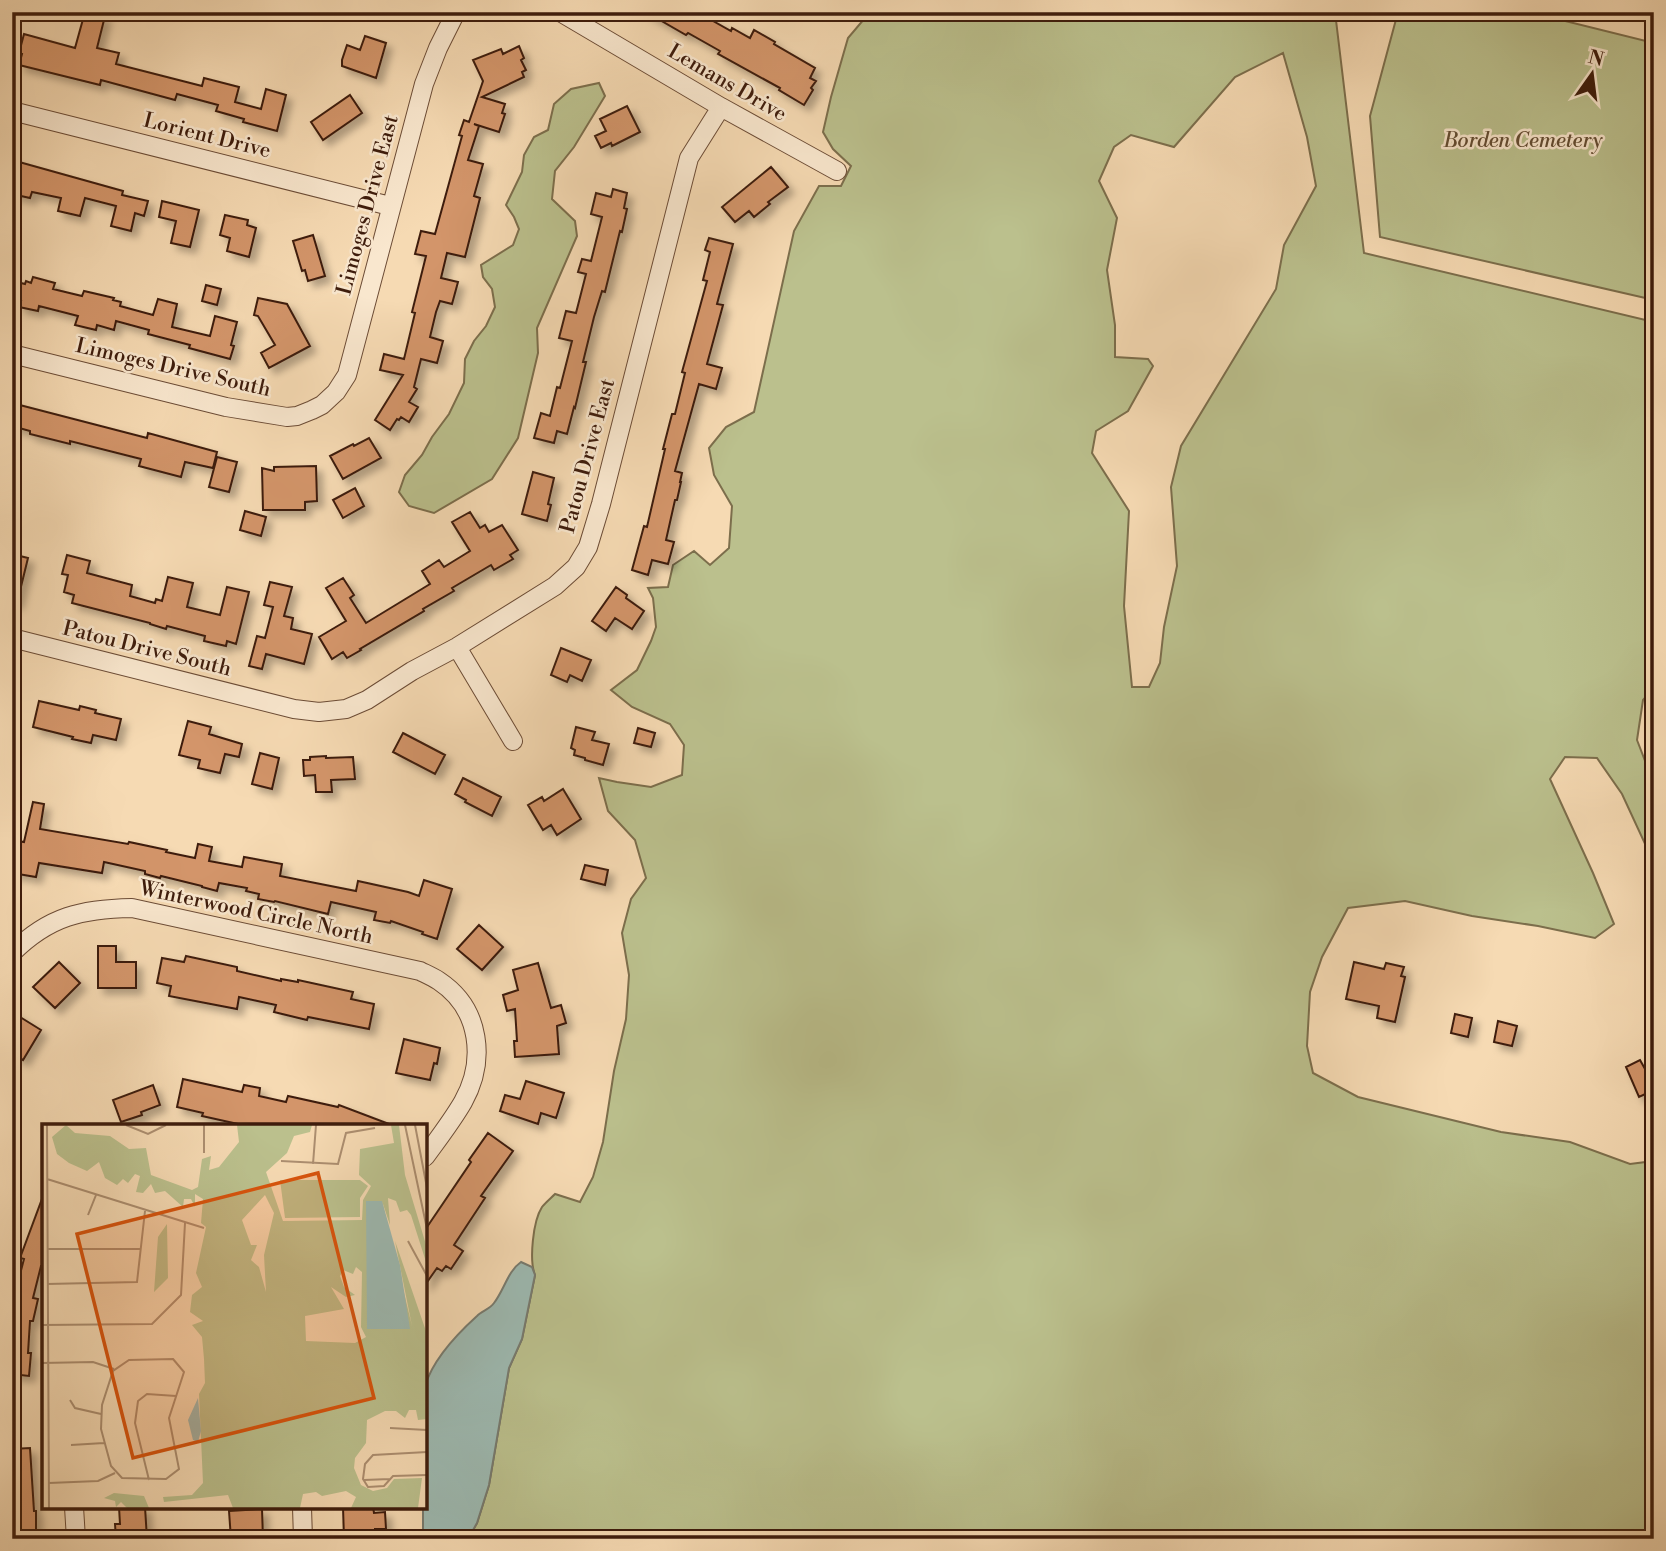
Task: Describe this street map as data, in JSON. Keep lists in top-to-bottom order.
{
  "streets": {
    "street": [
      "Lemans Drive",
      "Lorient Drive",
      "Limoges Drive East",
      "Limoges Drive South",
      "Patou Drive East",
      "Patou Drive South",
      "Winterwood Circle North"
    ]
  },
  "crossings": [
    ["Lemans Drive", "Patou Drive East"],
    ["Lorient Drive", "Limoges Drive East"],
    ["Limoges Drive East", "Limoges Drive South"],
    ["Patou Drive East", "Patou Drive South"]
  ],
  "parks": ["Borden Cemetery"],
  "north": "top"
}
